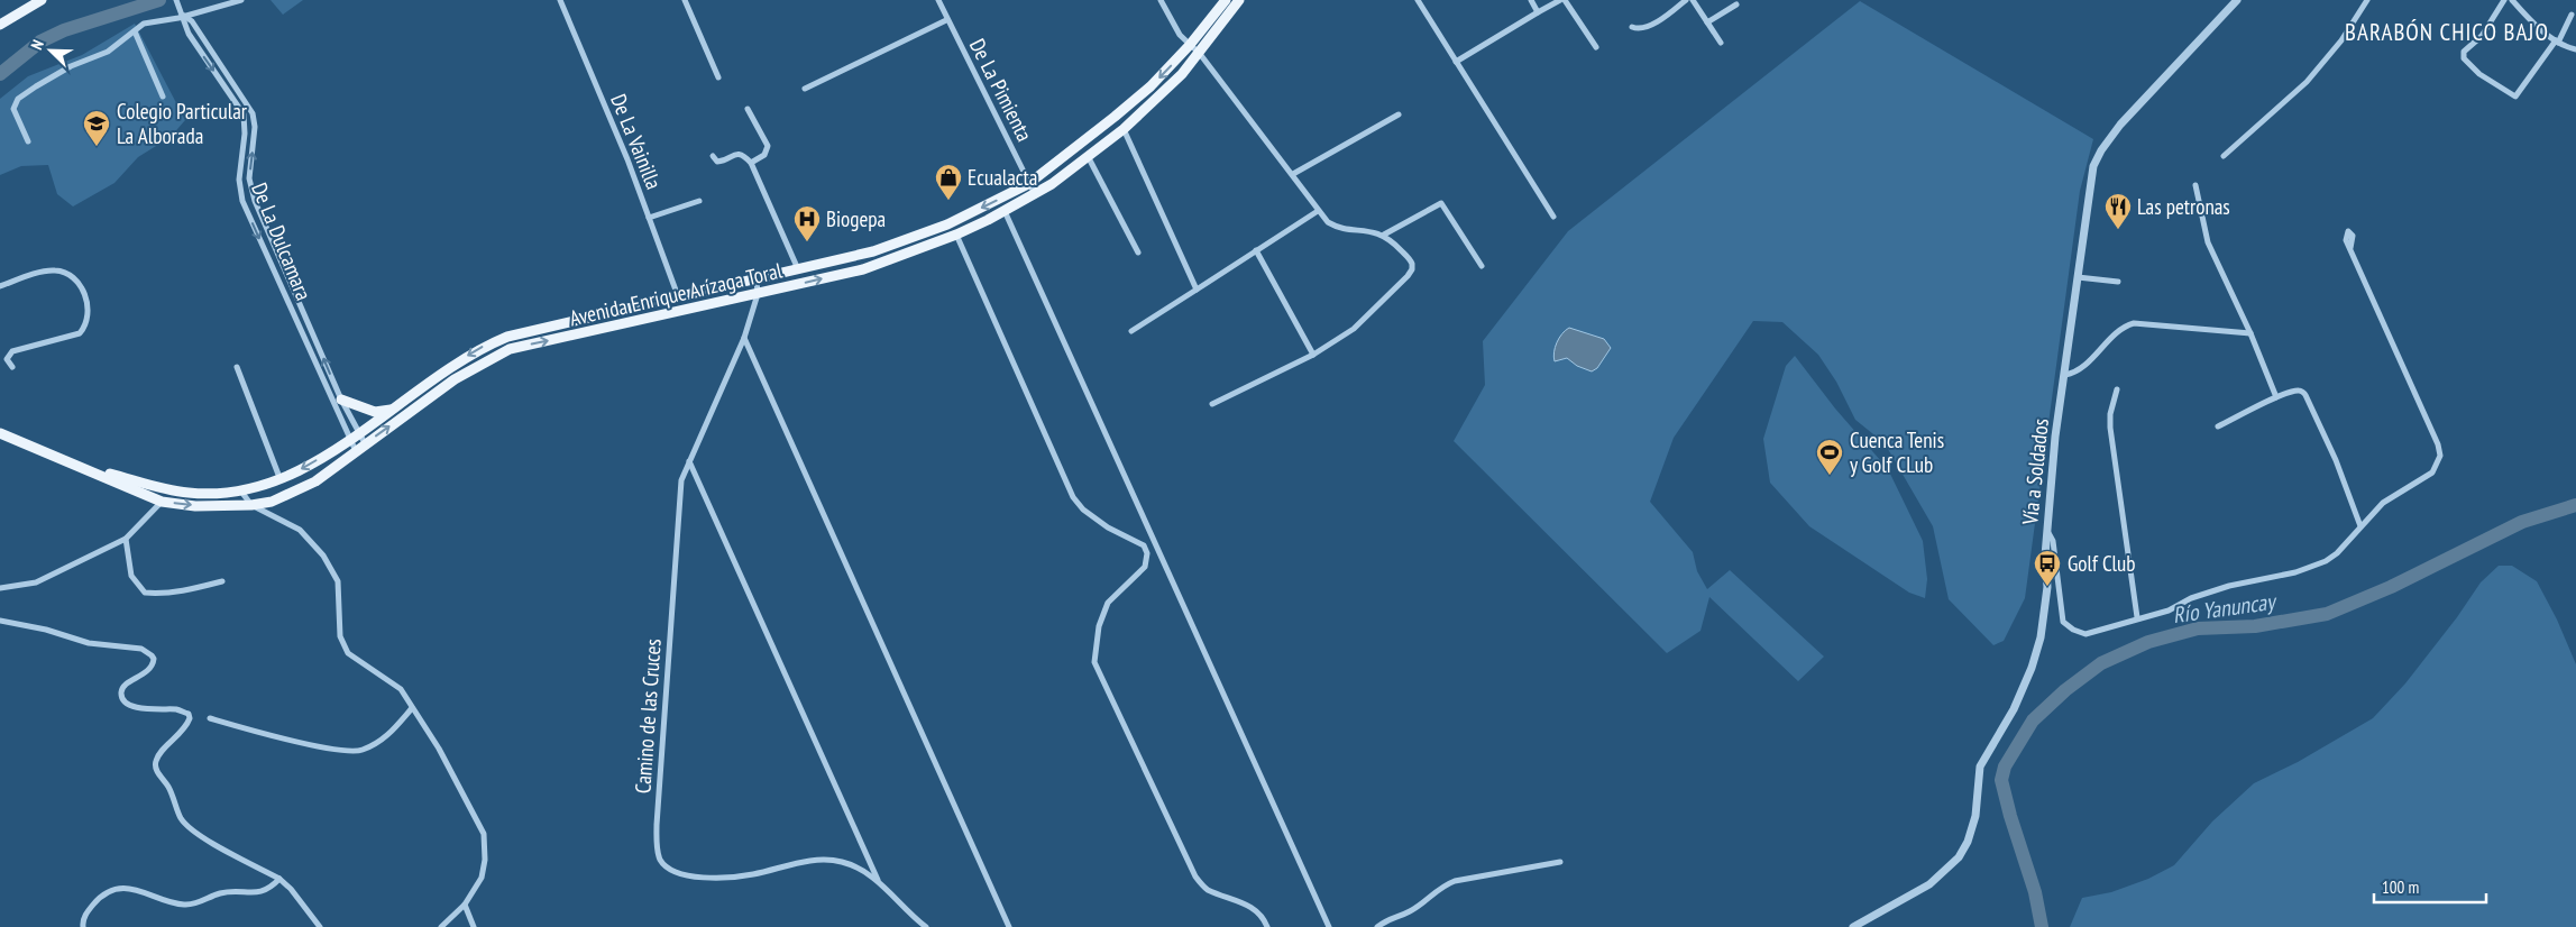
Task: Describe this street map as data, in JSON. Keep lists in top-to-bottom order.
{
  "streets": {
    "main road": ["Avenida Enrique Arízaga Toral"],
    "street": [
      "De La Pimienta",
      "De La Vainilla",
      "De La Dulcamara",
      "Vía a Soldados",
      "Camino de las Cruces"
    ]
  },
  "crossings": [
    ["De La Pimienta", "Avenida Enrique Arízaga Toral"],
    ["De La Vainilla", "Avenida Enrique Arízaga Toral"],
    ["De La Dulcamara", "Avenida Enrique Arízaga Toral"],
    ["Avenida Enrique Arízaga Toral", "Camino de las Cruces"]
  ],
  "districts": ["BARABÓN CHICO BAJO"],
  "water": ["Río Yanuncay"],
  "places": {
    "school or university": ["Colegio Particular La Alborada"],
    "shop": ["Ecualacta"],
    "restaurant": ["Las petronas"],
    "hospital": ["Biogepa"],
    "sports": ["Cuenca Tenis y Golf CLub"],
    "bus stop": ["Golf Club"]
  },
  "scale_bar": "100 m",
  "north": "top left"
}
